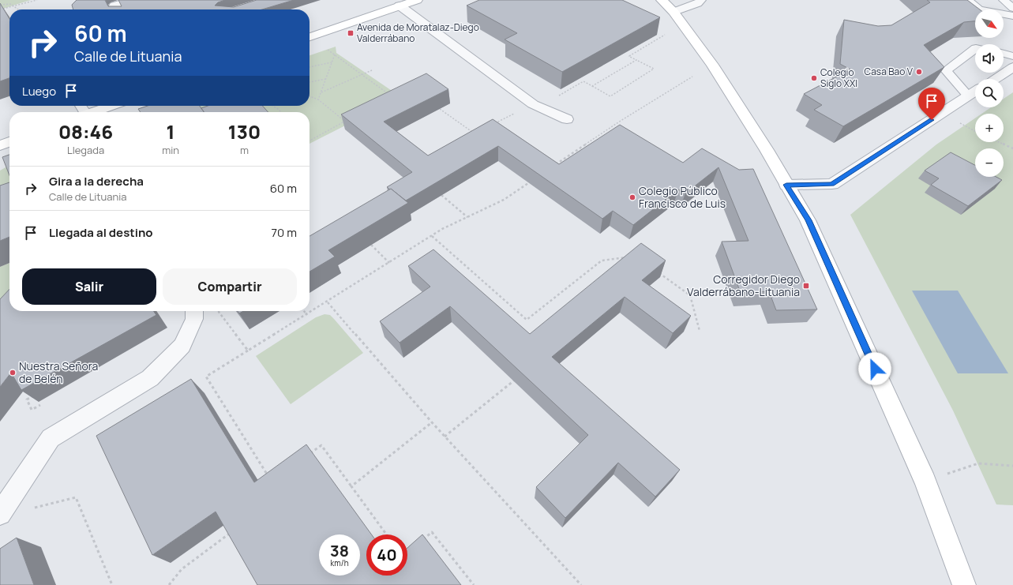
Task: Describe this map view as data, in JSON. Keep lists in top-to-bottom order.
{
  "places": {
    "transit": ["Avenida de Moratalaz-Diego Valderrábano", "Corregidor Diego Valderrábano-Lituania"],
    "other": [
      "Casa Bao V",
      "Colegio Siglo XXI",
      "Colegio Público Francisco de Luis",
      "Nuestra Señora de Belén"
    ]
  },
  "north": "bottom right",
  "page": {
    "map_buttons": ["+", "−"],
    "turn": ["60 m", "Calle de Lituania"],
    "then": "Luego",
    "eta": [
      "08:46",
      "Llegada",
      "1",
      "min",
      "130",
      "m"
    ],
    "list": [
      {
        "name": "Gira a la derecha",
        "note": "Calle de Lituania",
        "value": "60 m"
      },
      {
        "name": "Llegada al destino",
        "value": "70 m"
      }
    ],
    "buttons": ["Salir", "Compartir"],
    "speed": "38 km/h",
    "limit": "40"
  }
}
